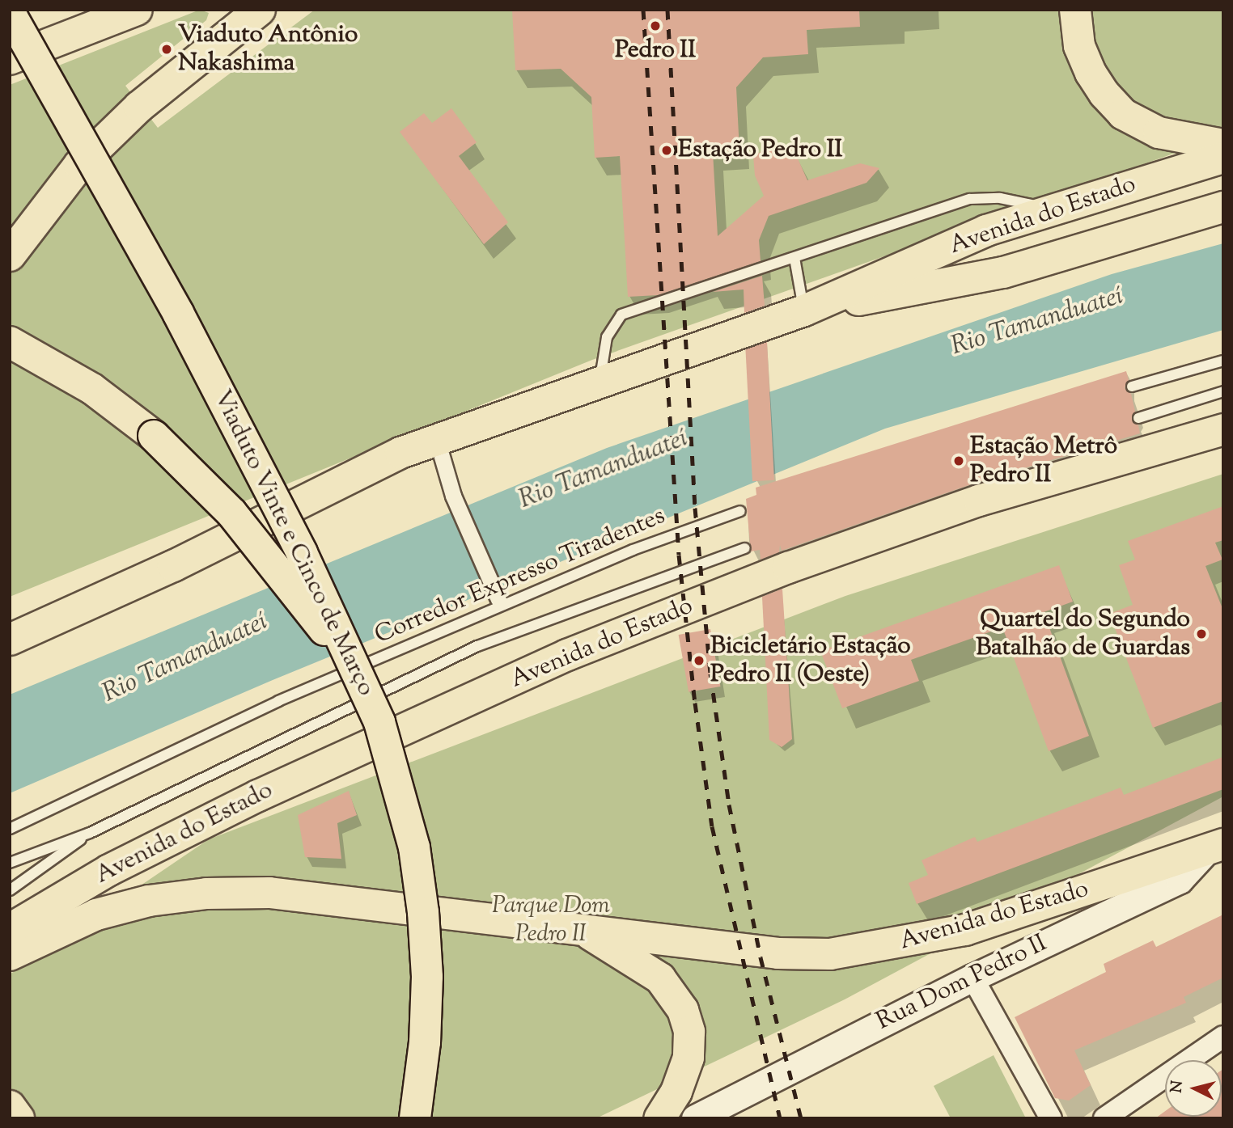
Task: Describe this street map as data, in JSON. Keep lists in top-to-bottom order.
{
  "streets": {
    "main road": ["Avenida do Estado", "Viaduto Vinte e Cinco de Março"],
    "street": ["Rua Dom Pedro II"],
    "lane": ["Corredor Expresso Tiradentes"]
  },
  "crossings": [
    ["Avenida do Estado", "Rua Dom Pedro II"]
  ],
  "water": ["Rio Tamanduateí"],
  "parks": ["Parque Dom Pedro II"],
  "places": [
    "Pedro II",
    "Viaduto Antônio Nakashima",
    "Estação Pedro II",
    "Estação Metrô Pedro II",
    "Quartel do Segundo Batalhão de Guardas",
    "Bicicletário Estação Pedro II (Oeste)"
  ],
  "north": "left"
}
